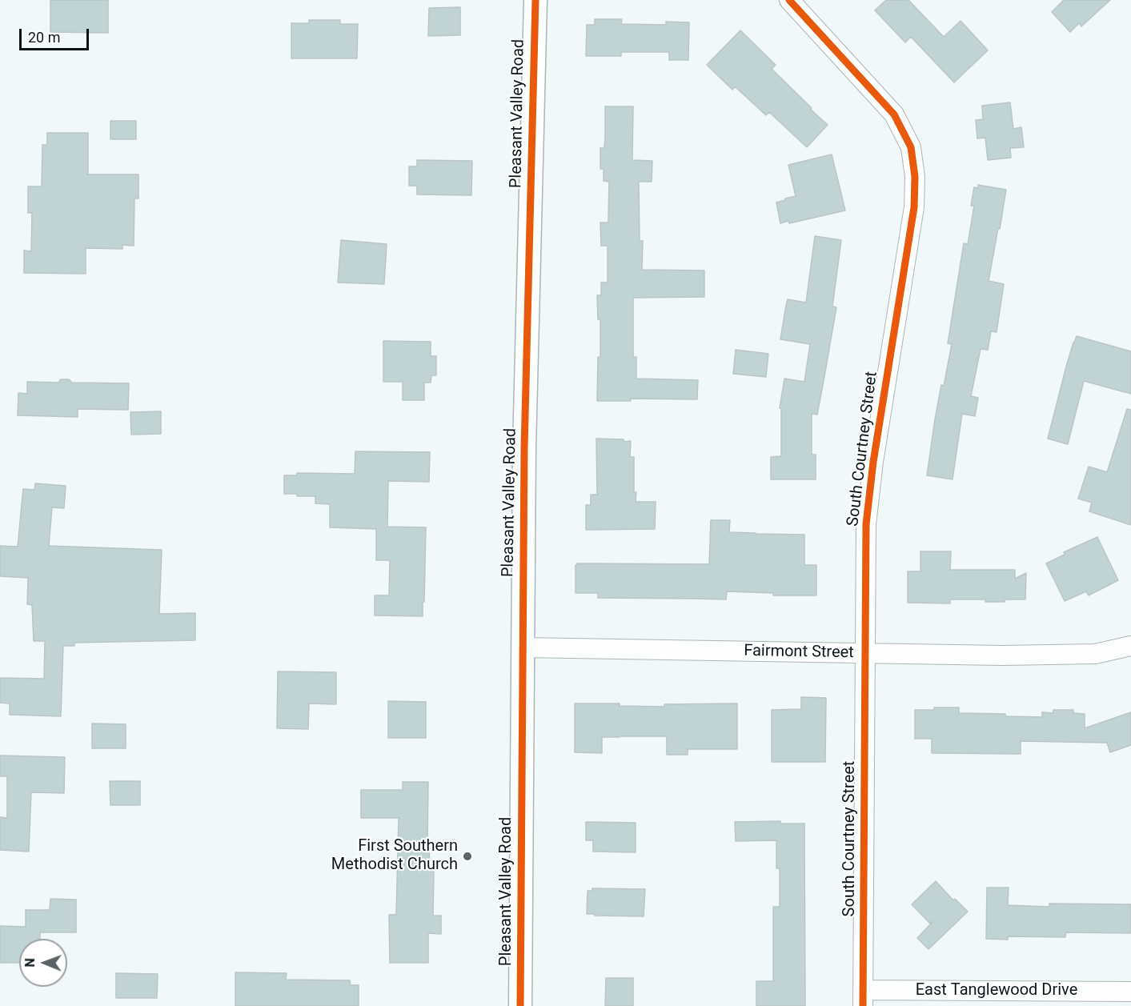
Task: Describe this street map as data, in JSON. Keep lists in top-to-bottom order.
{
  "streets": {
    "street": [
      "Pleasant Valley Road",
      "South Courtney Street",
      "Fairmont Street",
      "East Tanglewood Drive"
    ]
  },
  "crossings": [
    ["Pleasant Valley Road", "Fairmont Street"],
    ["South Courtney Street", "Fairmont Street"],
    ["South Courtney Street", "East Tanglewood Drive"]
  ],
  "places": ["First Southern Methodist Church"],
  "scale_bar": "20 m",
  "north": "left"
}
